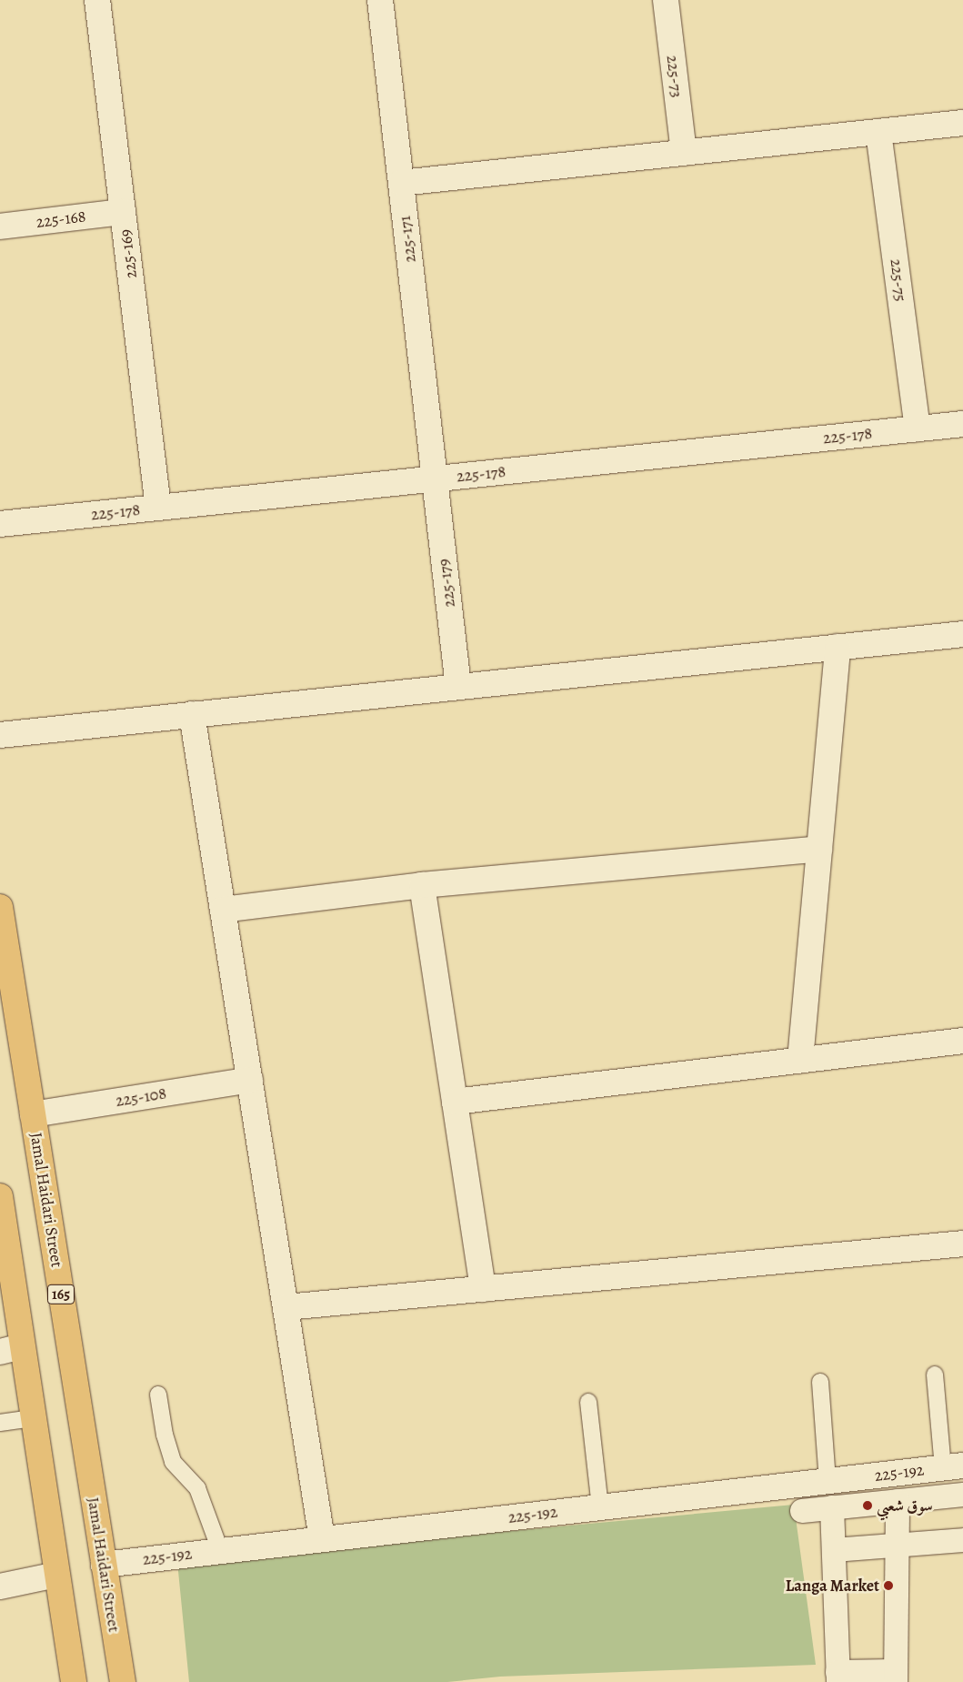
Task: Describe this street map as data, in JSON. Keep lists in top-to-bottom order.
{
  "streets": {
    "main road": ["Jamal Haidari Street", "165"],
    "street": [
      "225-73",
      "225-168",
      "225-171",
      "225-169",
      "225-75",
      "225-178",
      "225-179",
      "225-108",
      "225-192"
    ]
  },
  "crossings": [
    ["225-168", "225-169"],
    ["225-171", "225-178"],
    ["225-171", "225-179"],
    ["225-169", "225-178"],
    ["225-75", "225-178"],
    ["225-178", "225-179"],
    ["225-108", "Jamal Haidari Street"],
    ["Jamal Haidari Street", "225-192"]
  ],
  "places": ["سوق شعبي", "Langa Market"]
}
